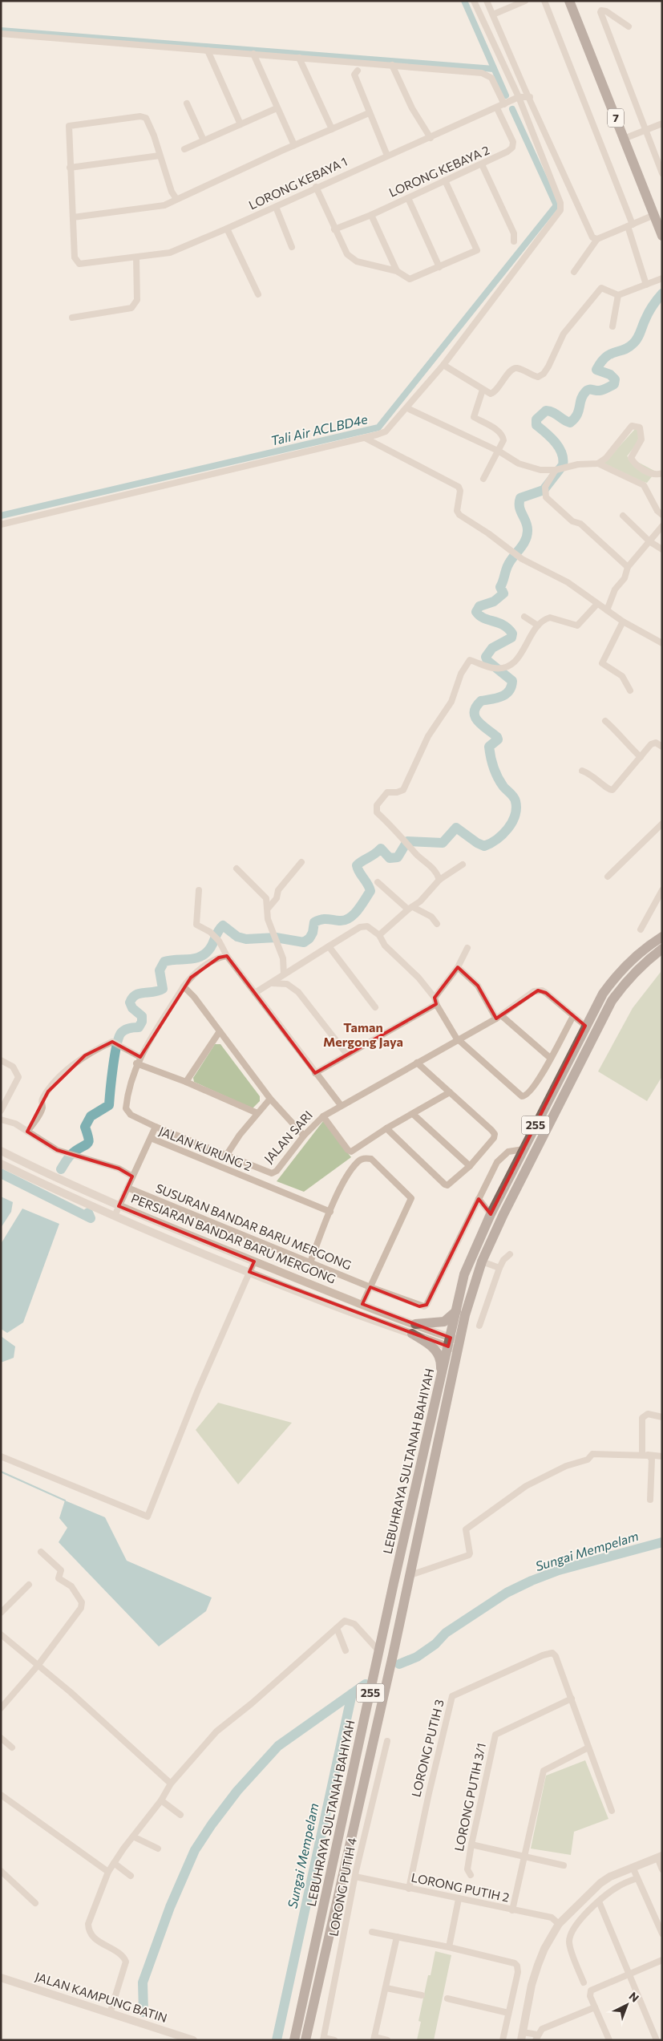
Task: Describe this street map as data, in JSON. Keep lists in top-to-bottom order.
{
  "streets": {
    "main road": ["7", "255", "LEBUHRAYA SULTANAH BAHIYAH"],
    "street": [
      "LORONG KEBAYA 2",
      "LORONG KEBAYA 1",
      "JALAN SARI",
      "JALAN KURUNG 2",
      "SUSURAN BANDAR BARU MERGONG",
      "PERSIARAN BANDAR BARU MERGONG",
      "LORONG PUTIH 3",
      "LORONG PUTIH 3/1",
      "LORONG PUTIH 4",
      "LORONG PUTIH 2",
      "JALAN KAMPUNG BATIN"
    ]
  },
  "crossings": [
    ["LORONG KEBAYA 2", "LORONG KEBAYA 1"],
    ["JALAN KURUNG 2", "SUSURAN BANDAR BARU MERGONG"],
    ["JALAN KURUNG 2", "PERSIARAN BANDAR BARU MERGONG"],
    ["PERSIARAN BANDAR BARU MERGONG", "LEBUHRAYA SULTANAH BAHIYAH"],
    ["LORONG PUTIH 3", "LORONG PUTIH 3/1"],
    ["LORONG PUTIH 3", "LORONG PUTIH 2"],
    ["LORONG PUTIH 4", "LORONG PUTIH 2"]
  ],
  "districts": ["Taman Mergong Jaya"],
  "water": ["Tali Air ACLBD4e", "Sungai Mempelam"],
  "north": "top right"
}
